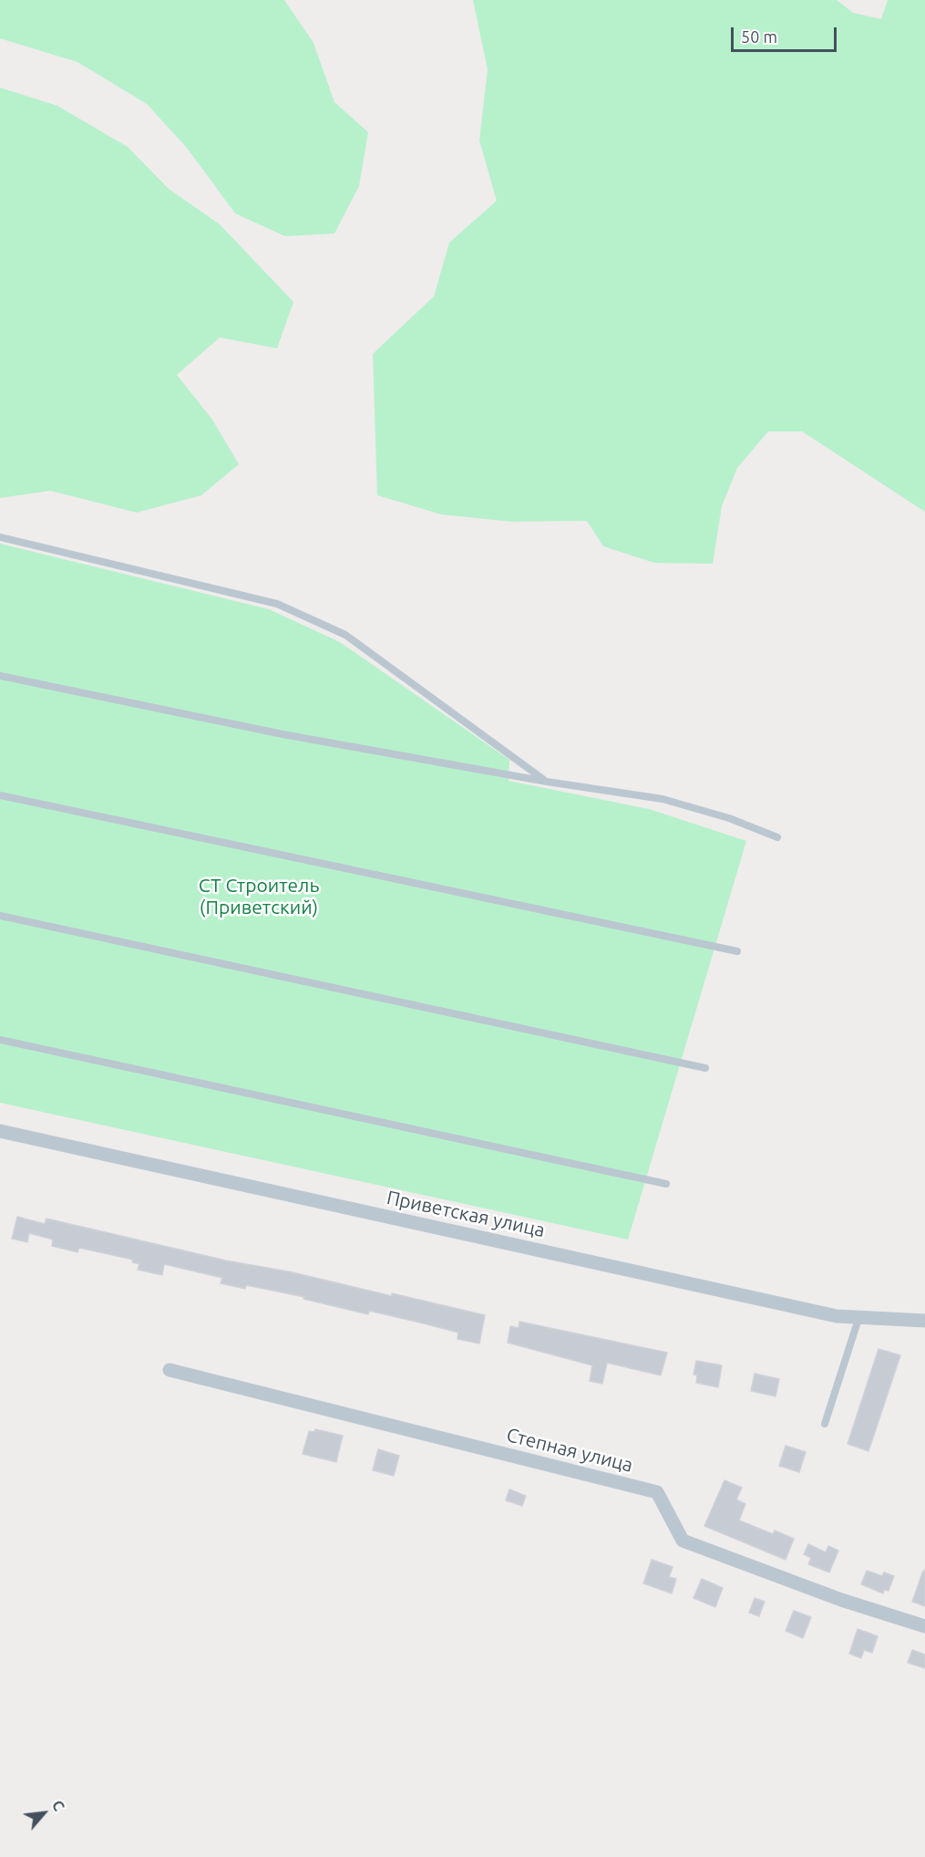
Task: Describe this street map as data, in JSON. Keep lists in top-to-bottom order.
{
  "streets": {
    "street": ["Приветская улица", "Степная улица"]
  },
  "parks": ["СТ Строитель (Приветский)"],
  "scale_bar": "50 m",
  "north": "top right"
}
